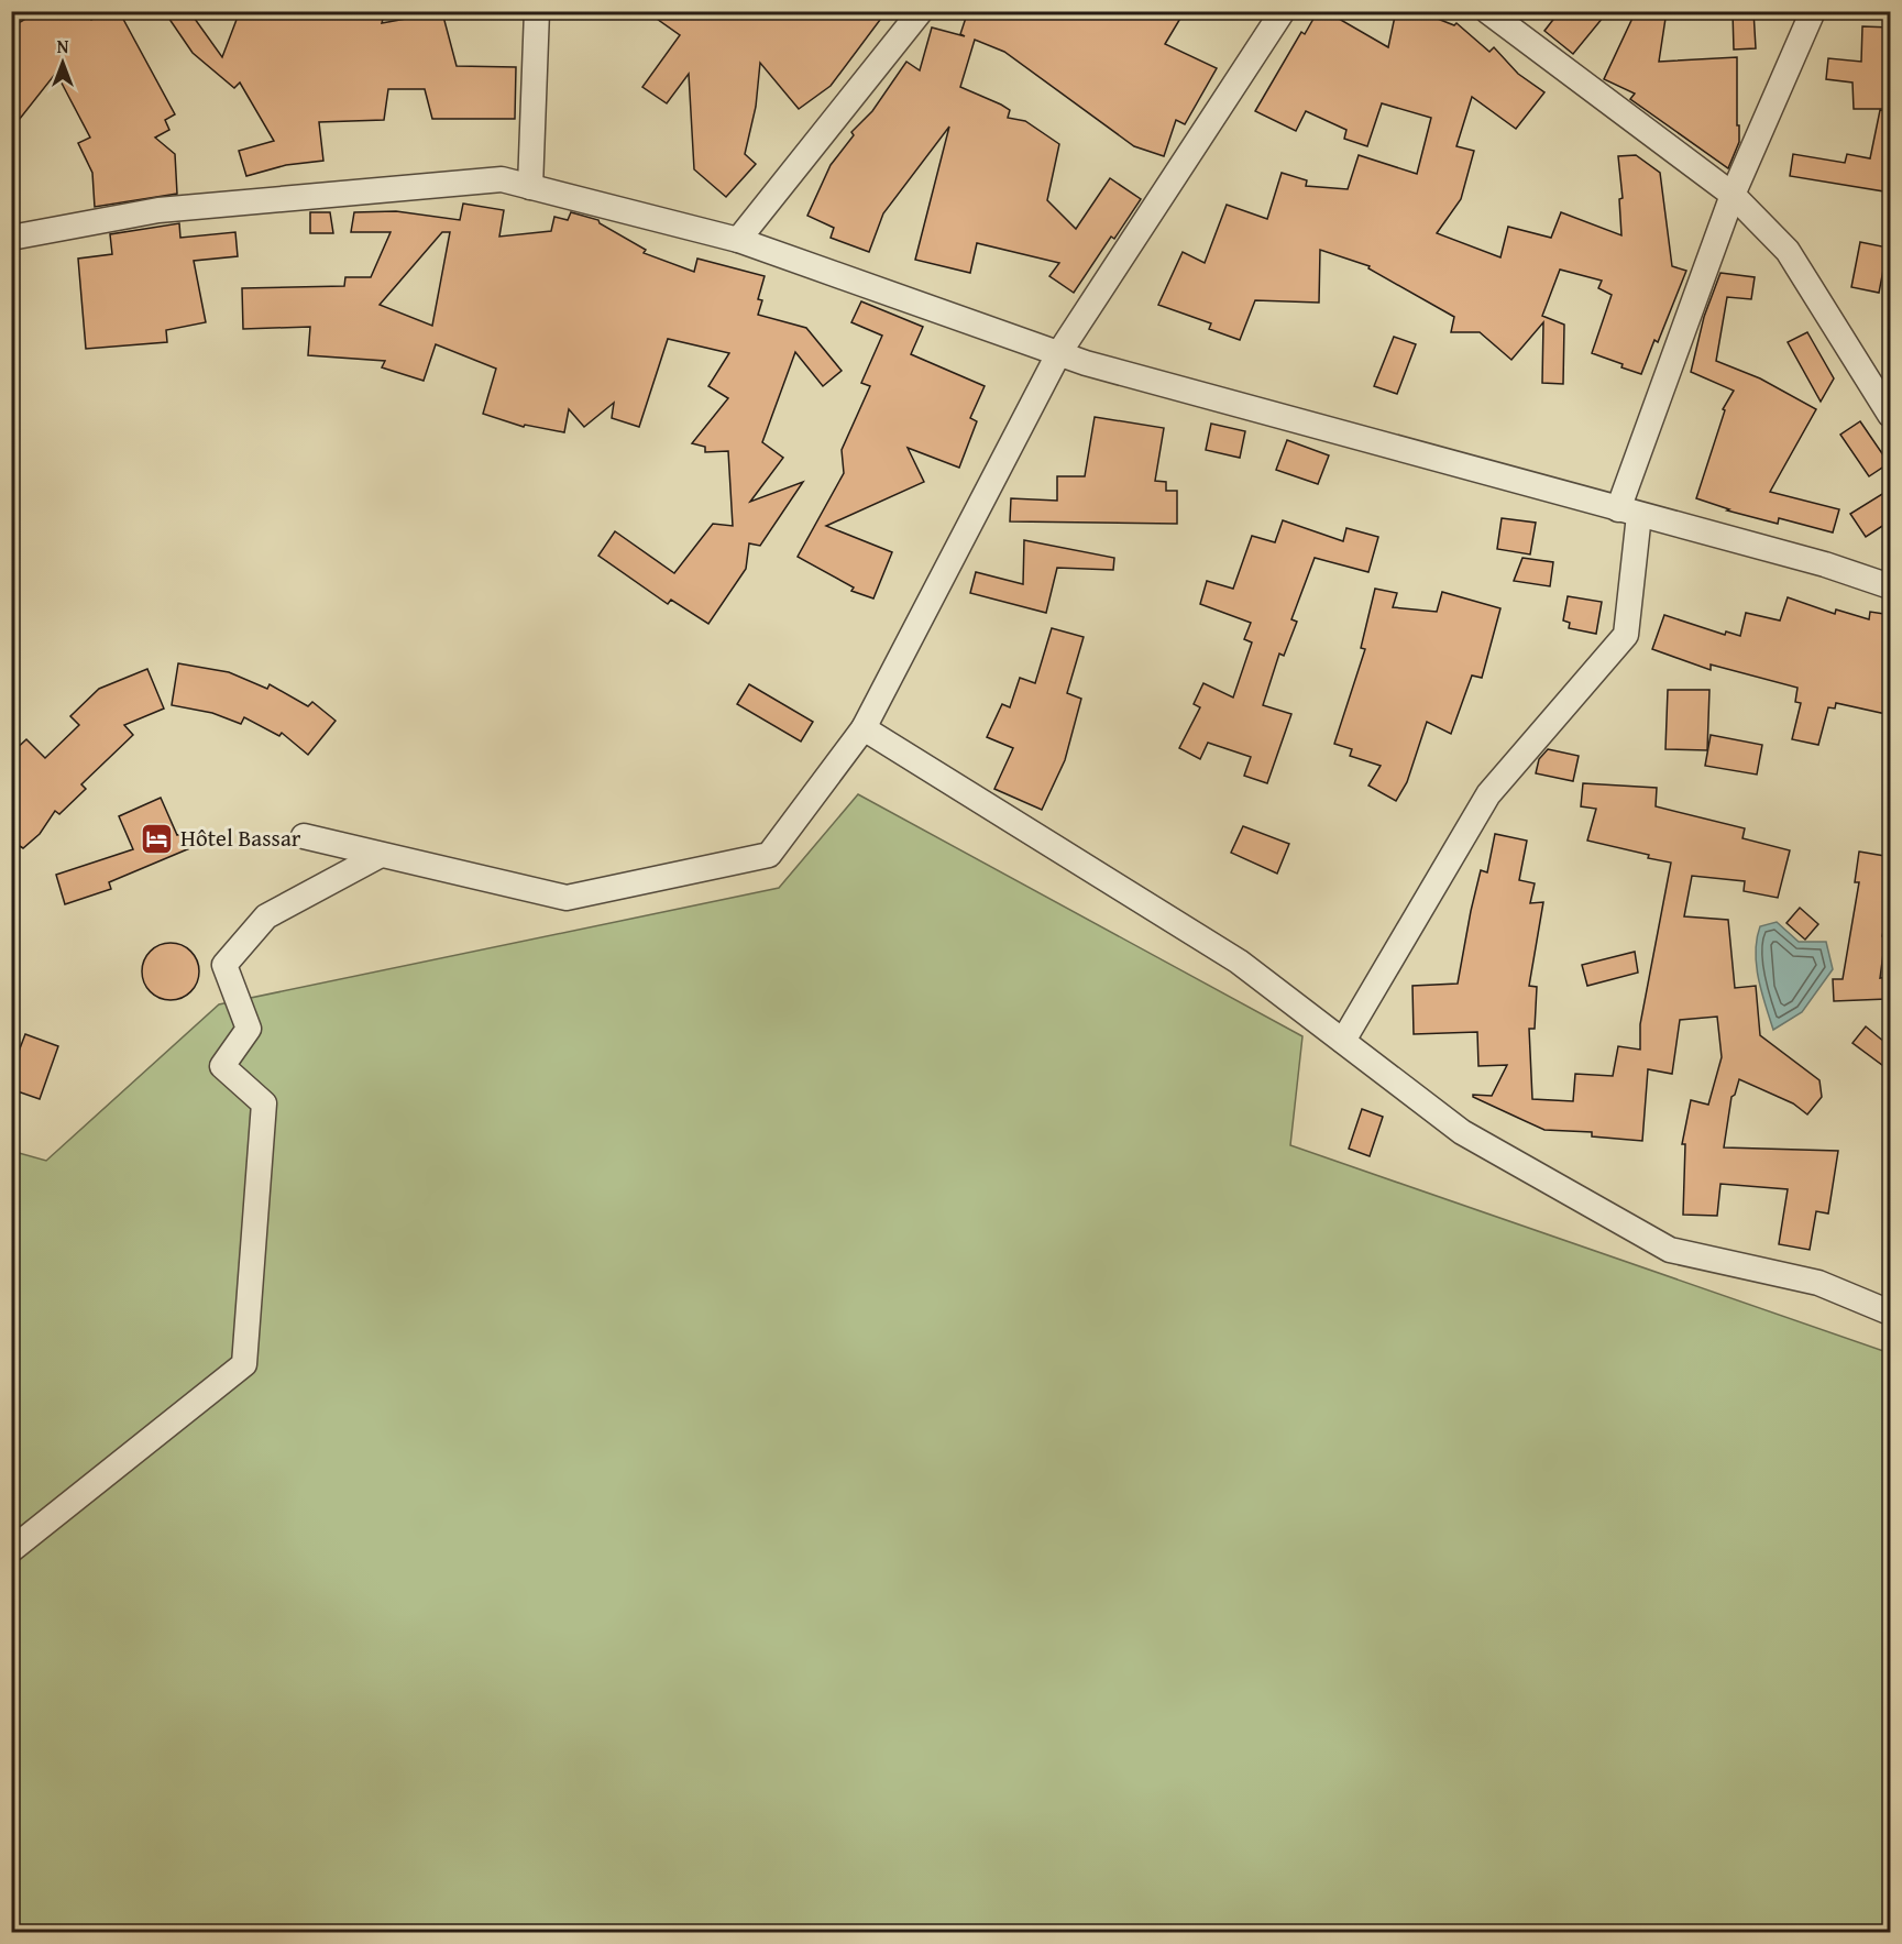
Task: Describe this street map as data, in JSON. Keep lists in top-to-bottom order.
{
  "places": {
    "hotel": ["Hôtel Bassar"]
  },
  "north": "top"
}
